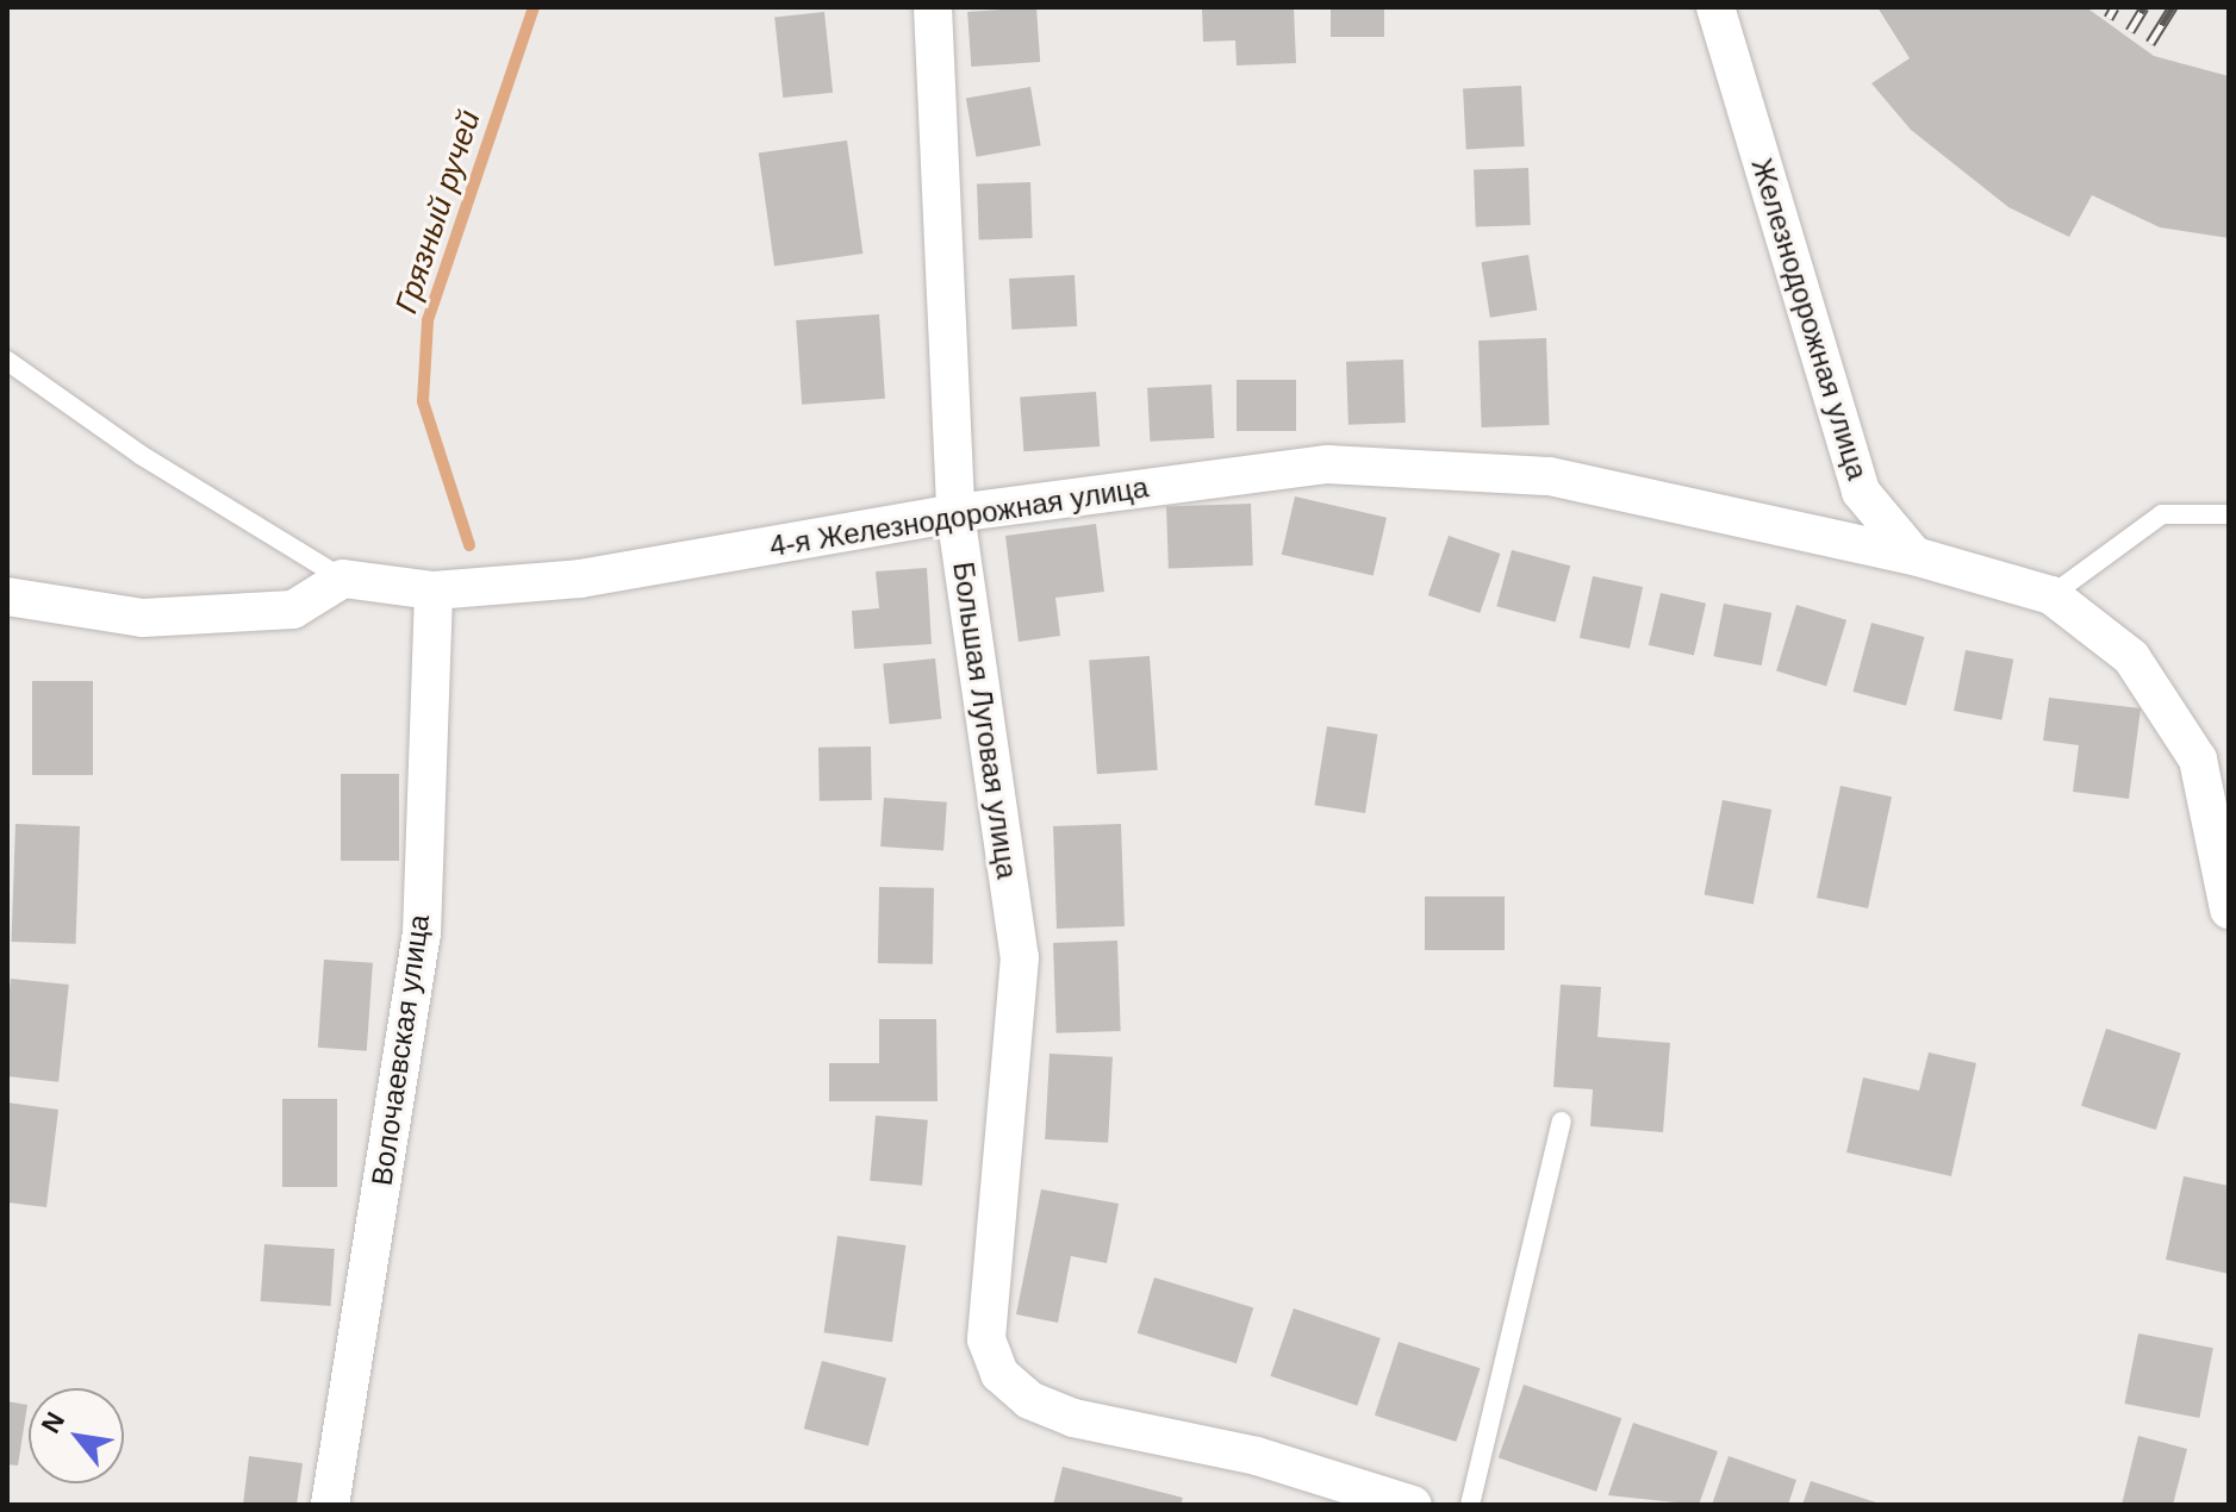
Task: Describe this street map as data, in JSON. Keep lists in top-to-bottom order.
{
  "streets": {
    "street": [
      "Железнодорожная улица",
      "4-я Железнодорожная улица",
      "Большая Луговая улица",
      "Волочаевская улица"
    ]
  },
  "crossings": [
    ["Железнодорожная улица", "4-я Железнодорожная улица"],
    ["4-я Железнодорожная улица", "Большая Луговая улица"],
    ["4-я Железнодорожная улица", "Волочаевская улица"]
  ],
  "water": ["Грязный ручей"],
  "north": "top left"
}
